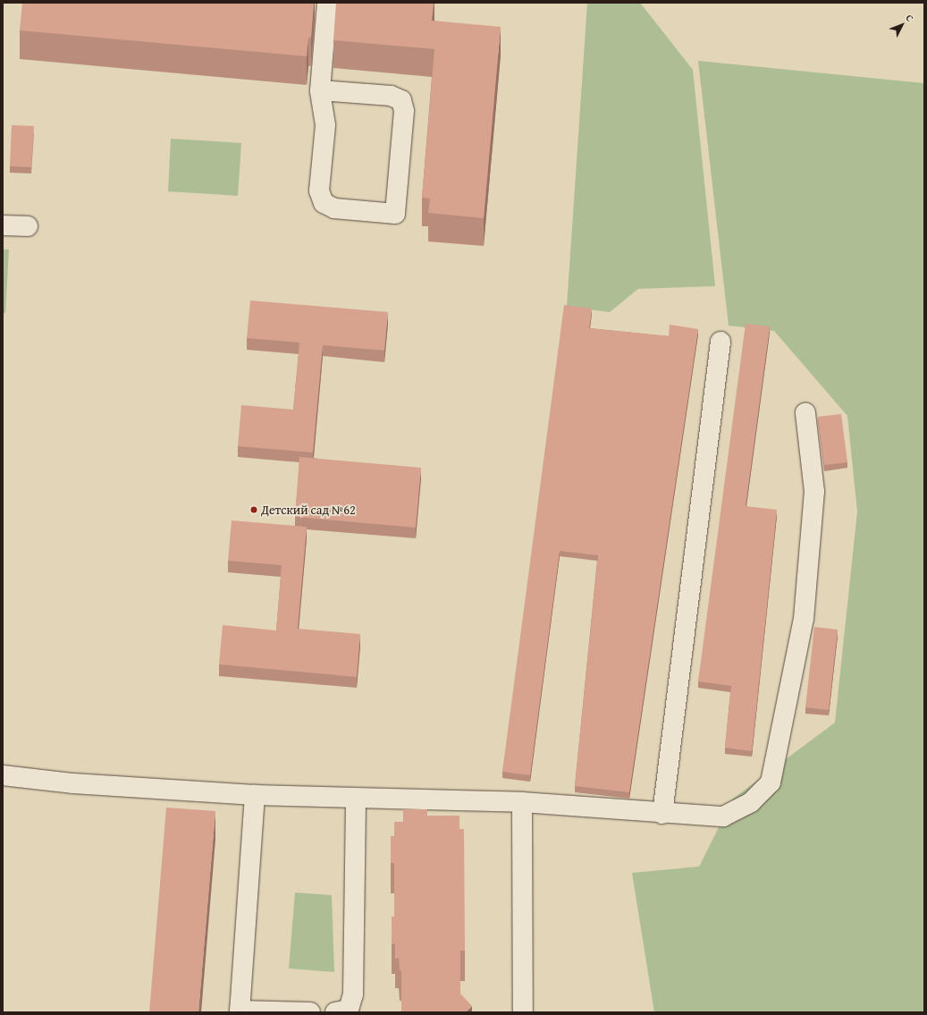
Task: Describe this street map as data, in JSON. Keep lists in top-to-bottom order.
{
  "places": ["Детский сад №62"],
  "north": "top right"
}
